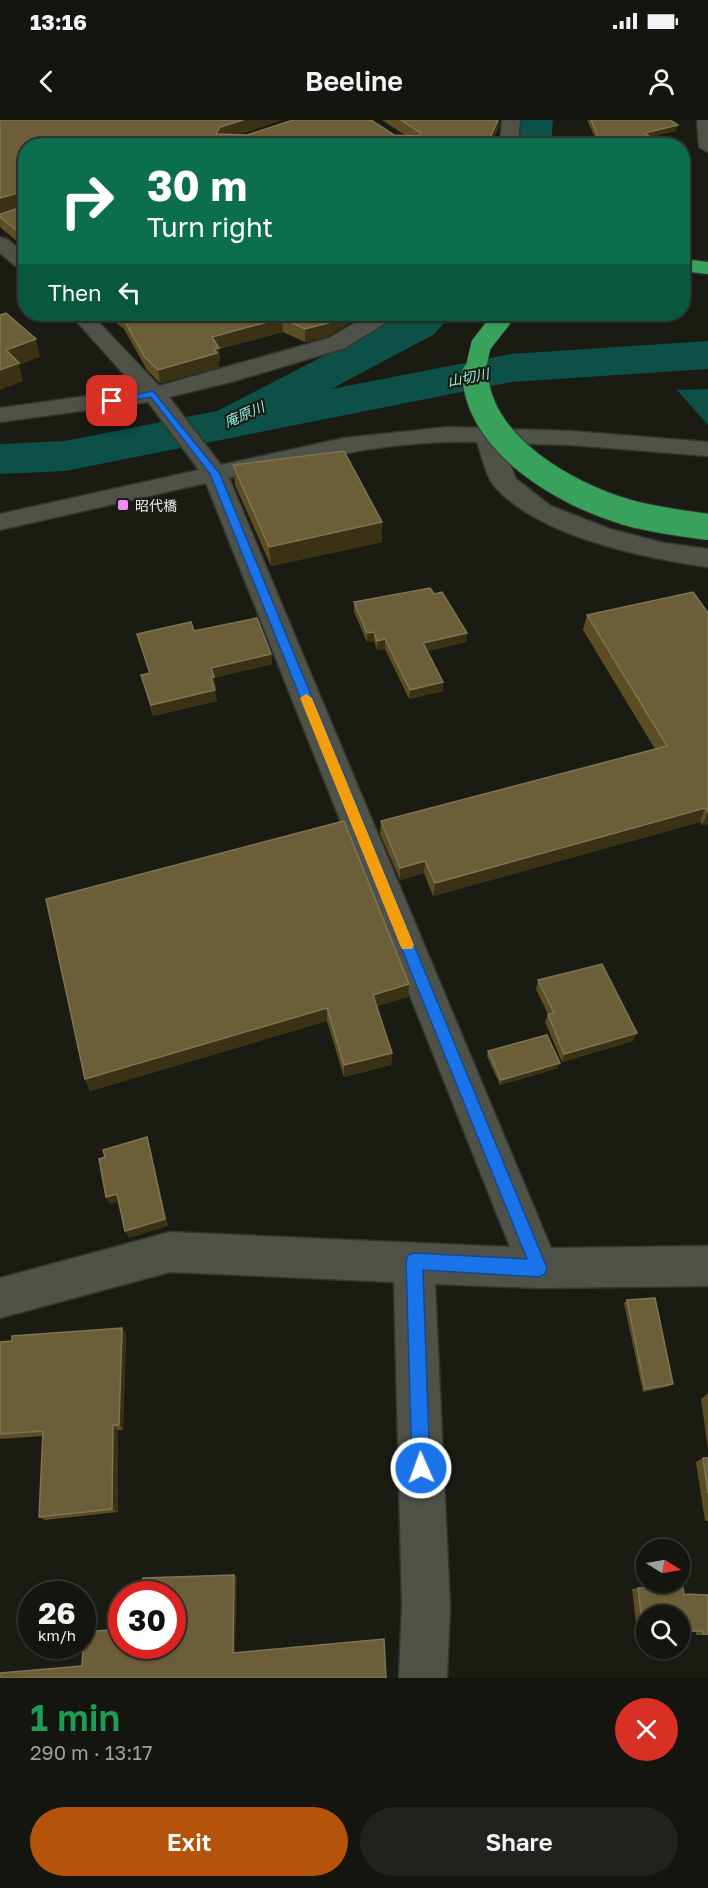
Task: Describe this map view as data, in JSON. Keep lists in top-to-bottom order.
{
  "water": ["山切川", "庵原川"],
  "places": {
    "transit": ["昭代橋"]
  },
  "north": "right",
  "page": {
    "status": "13:16",
    "header": "Beeline",
    "turn": ["30 m", "Turn right"],
    "then": "Then",
    "speed": "26 km/h",
    "limit": "30",
    "heading": ["1 min", "290 m · 13:17"],
    "buttons": ["Exit", "Share"]
  }
}
